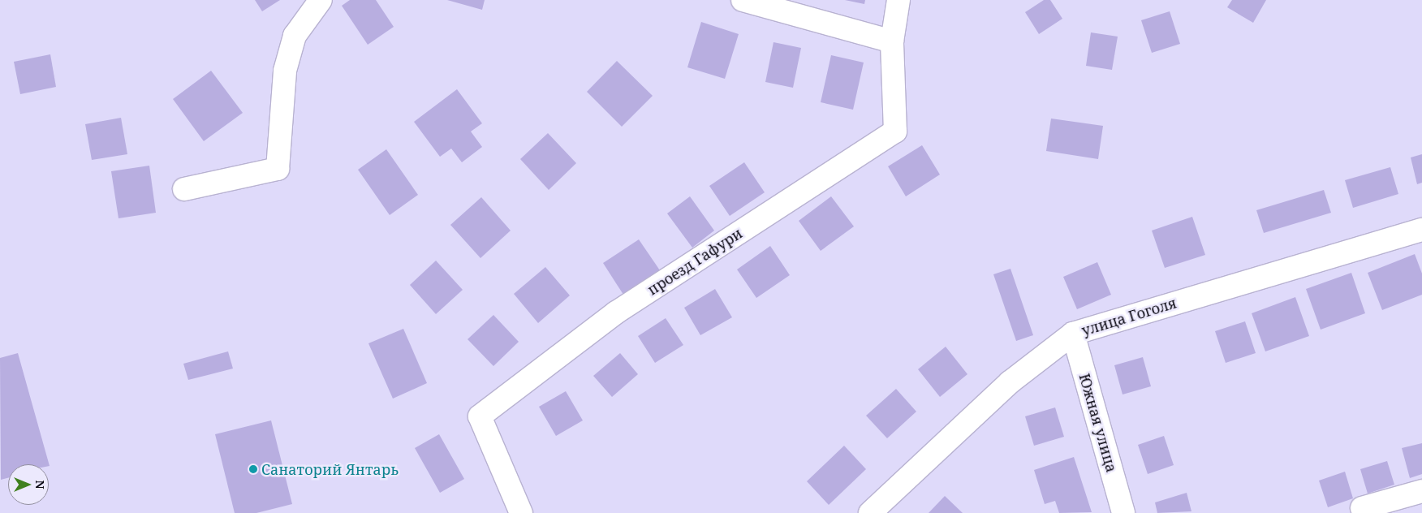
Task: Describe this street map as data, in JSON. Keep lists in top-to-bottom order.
{
  "streets": {
    "street": ["проезд Гафури", "улица Гоголя", "Южная улица"]
  },
  "crossings": [
    ["улица Гоголя", "Южная улица"]
  ],
  "places": ["Санаторий Янтарь"],
  "north": "right"
}
